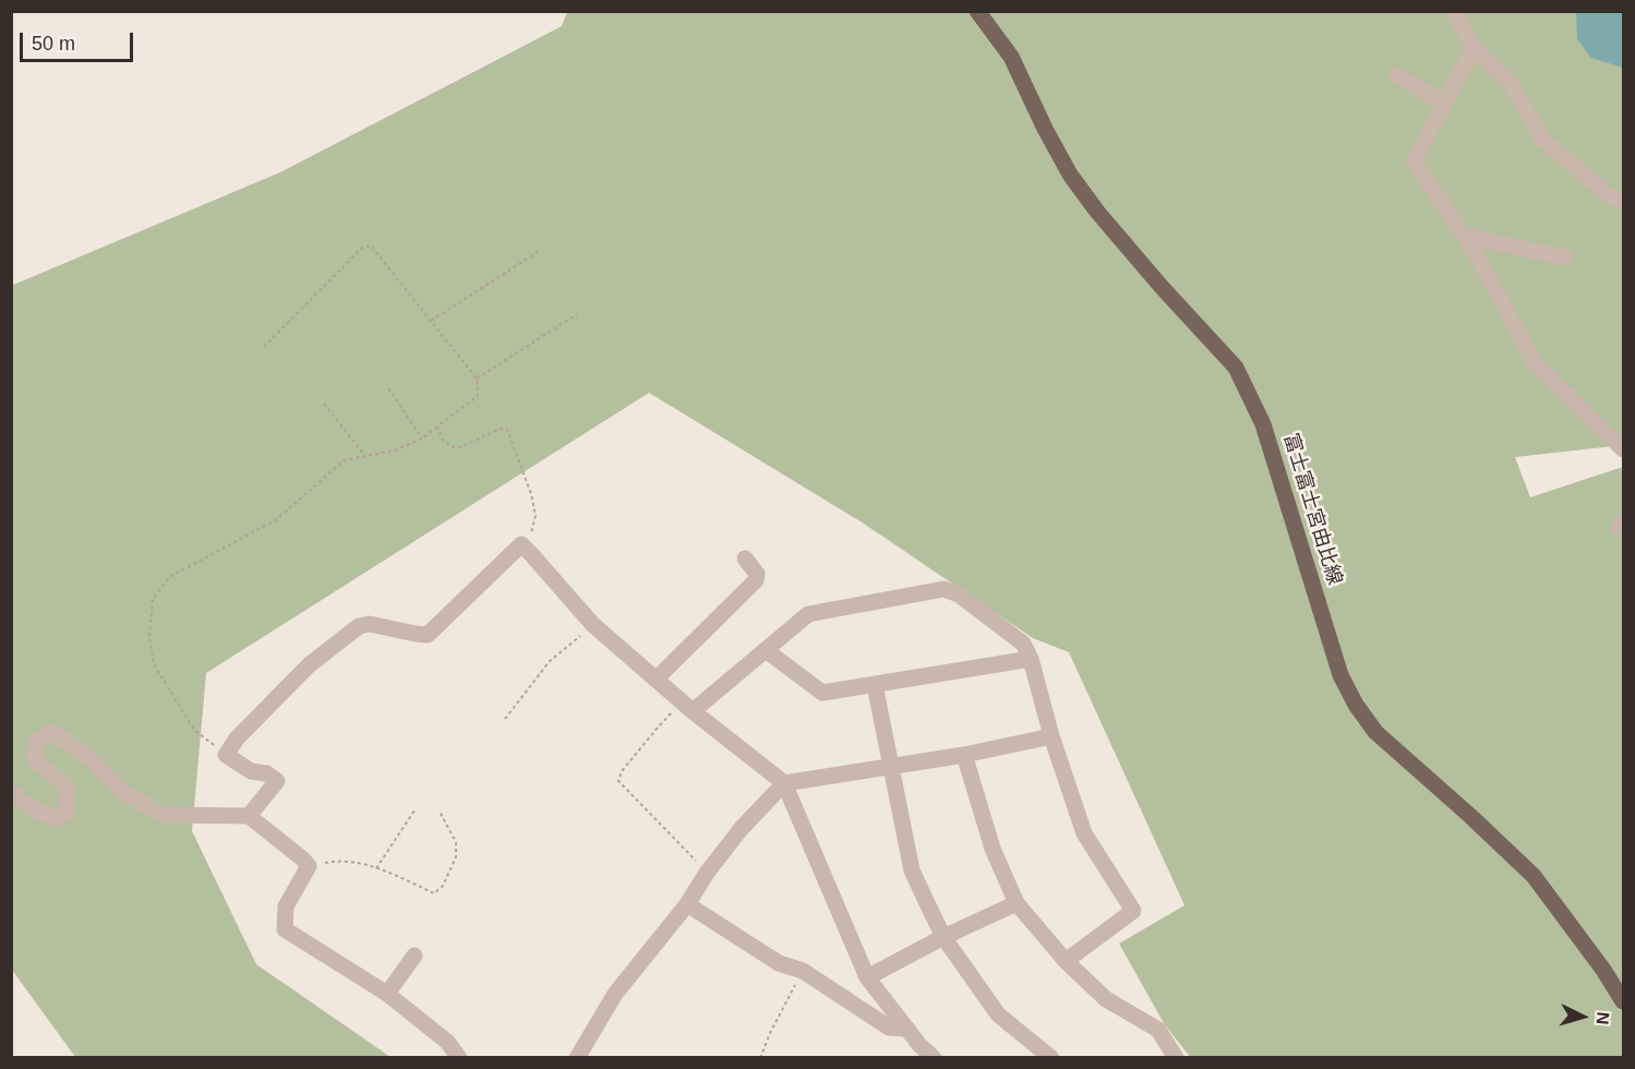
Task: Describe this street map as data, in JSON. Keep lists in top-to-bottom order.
{
  "streets": {
    "main road": ["富士富士宮由比線"]
  },
  "scale_bar": "50 m",
  "north": "right"
}
